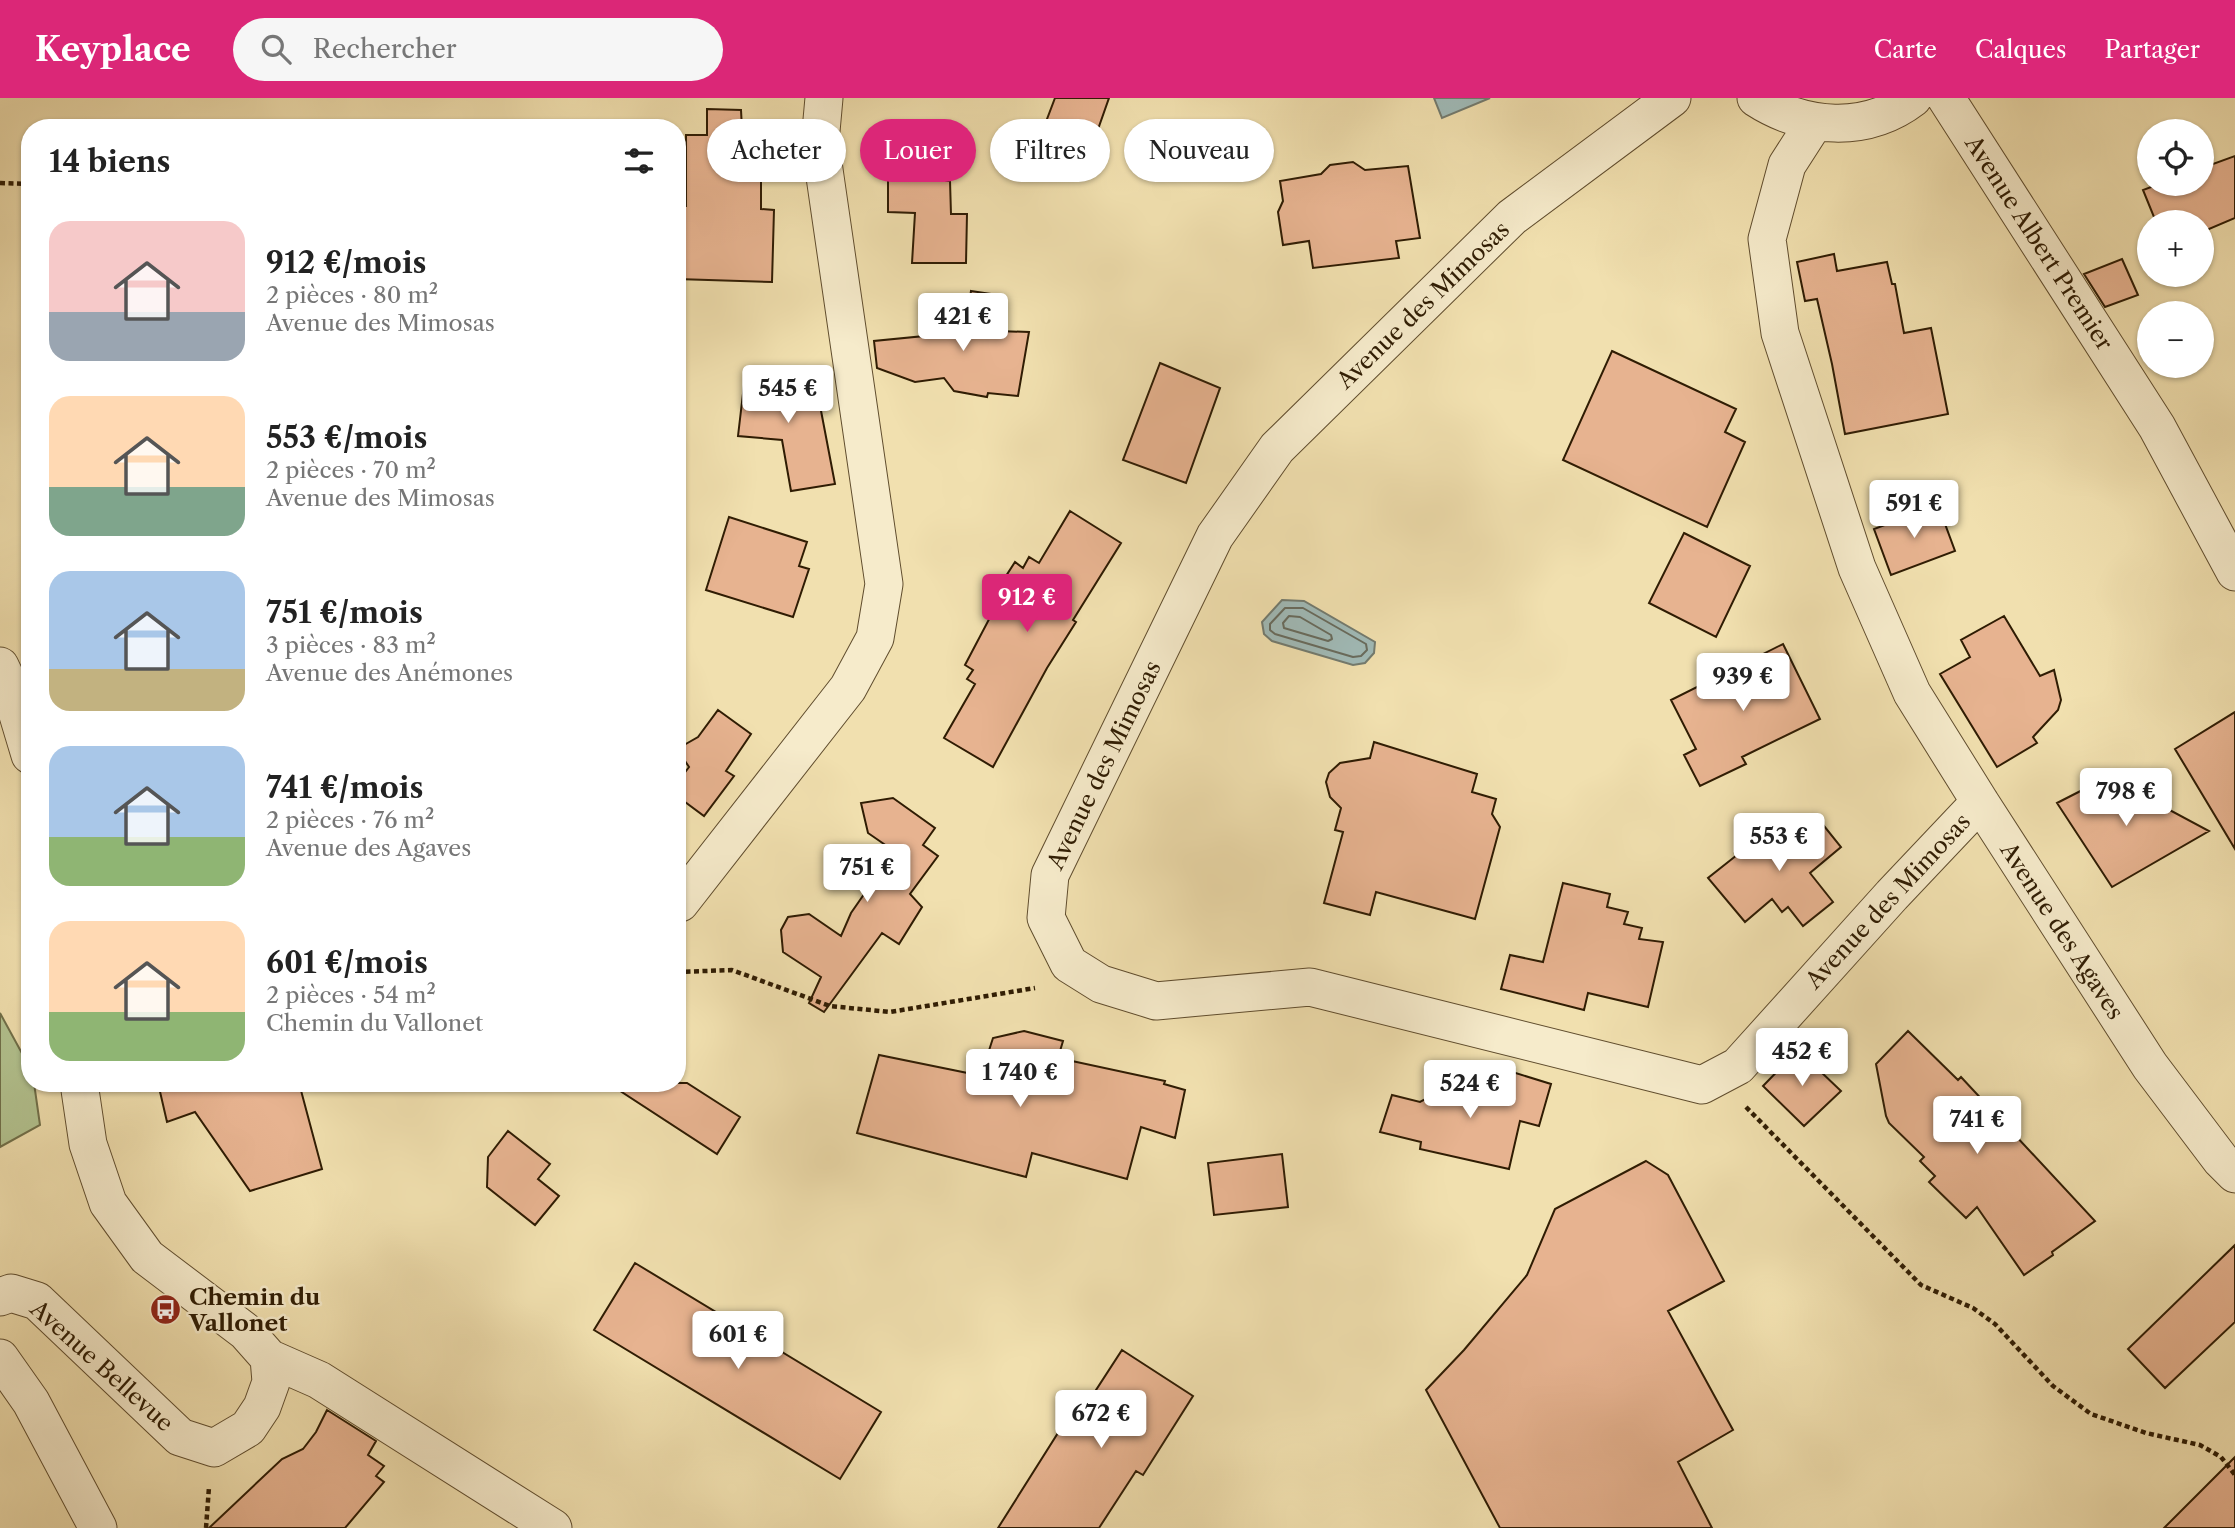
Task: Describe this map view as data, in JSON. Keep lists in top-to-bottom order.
{
  "streets": {
    "street": [
      "Avenue Albert Premier",
      "Avenue des Mimosas",
      "Avenue des Agaves",
      "Avenue Bellevue"
    ]
  },
  "crossings": [
    ["Avenue des Mimosas", "Avenue des Agaves"]
  ],
  "places": {
    "bus stop": ["Chemin du Vallonet"]
  },
  "page": {
    "header": "Keyplace",
    "search": "Rechercher",
    "nav": ["Carte", "Calques", "Partager"],
    "map_buttons": ["+", "−"],
    "chip": [
      "Acheter",
      "Louer",
      "Filtres",
      "Nouveau"
    ],
    "heading": "14 biens",
    "list": [
      {
        "name": "912 €/mois",
        "note": "2 pièces · 80 m² · Avenue des Mimosas"
      },
      {
        "name": "553 €/mois",
        "note": "2 pièces · 70 m² · Avenue des Mimosas"
      },
      {
        "name": "751 €/mois",
        "note": "3 pièces · 83 m² · Avenue des Anémones"
      },
      {
        "name": "741 €/mois",
        "note": "2 pièces · 76 m² · Avenue des Agaves"
      },
      {
        "name": "601 €/mois",
        "note": "2 pièces · 54 m² · Chemin du Vallonet"
      }
    ],
    "price": [
      "421 €",
      "545 €",
      "591 €",
      "912 €",
      "939 €",
      "798 €",
      "553 €",
      "751 €",
      "452 €",
      "1 740 €",
      "524 €",
      "741 €",
      "601 €",
      "672 €"
    ]
  }
}
